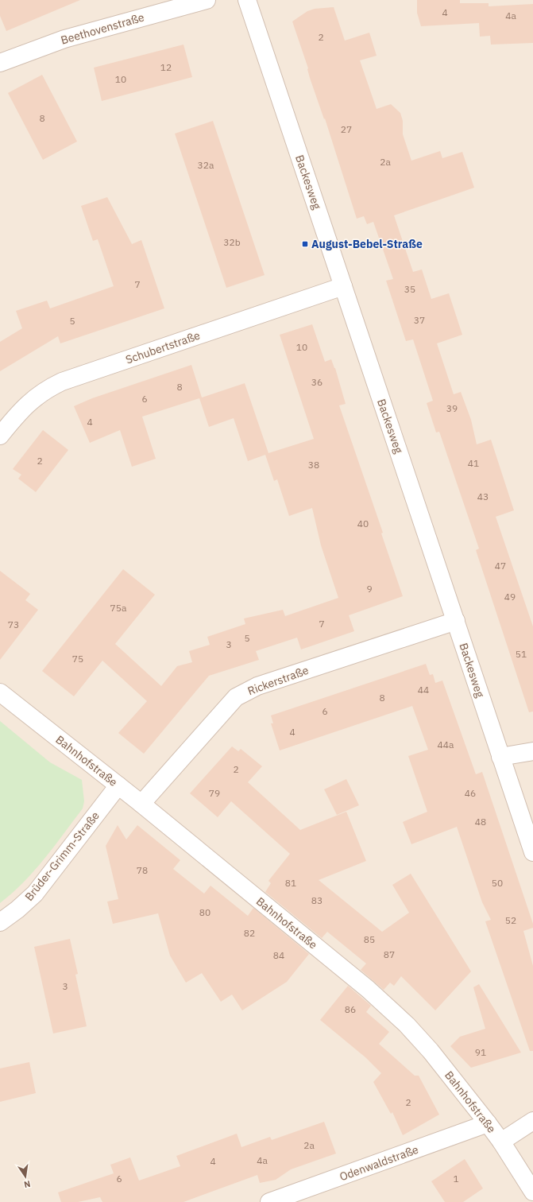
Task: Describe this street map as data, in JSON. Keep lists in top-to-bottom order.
{
  "streets": {
    "street": [
      "Beethovenstraße",
      "Backesweg",
      "Schubertstraße",
      "Rickerstraße",
      "Bahnhofstraße",
      "Brüder-Grimm-Straße",
      "Odenwaldstraße"
    ]
  },
  "crossings": [
    ["Backesweg", "Schubertstraße"],
    ["Backesweg", "Rickerstraße"],
    ["Rickerstraße", "Bahnhofstraße"],
    ["Bahnhofstraße", "Brüder-Grimm-Straße"],
    ["Bahnhofstraße", "Odenwaldstraße"]
  ],
  "places": {
    "transit": ["August-Bebel-Straße"]
  },
  "house_numbers": [
    "4",
    "4a",
    "2",
    "12",
    "10",
    "8",
    "27",
    "2a",
    "32a",
    "32b",
    "7",
    "35",
    "37",
    "5",
    "10",
    "36",
    "8",
    "6",
    "39",
    "4",
    "2",
    "41",
    "38",
    "43",
    "40",
    "47",
    "9",
    "49",
    "75a",
    "7",
    "73",
    "5",
    "3",
    "51",
    "75",
    "44",
    "8",
    "6",
    "4",
    "44a",
    "2",
    "79",
    "46",
    "48",
    "78",
    "81",
    "50",
    "83",
    "80",
    "52",
    "82",
    "85",
    "87",
    "84",
    "3",
    "86",
    "91",
    "2",
    "2a",
    "4a",
    "4",
    "6",
    "1"
  ],
  "north": "bottom"
}
